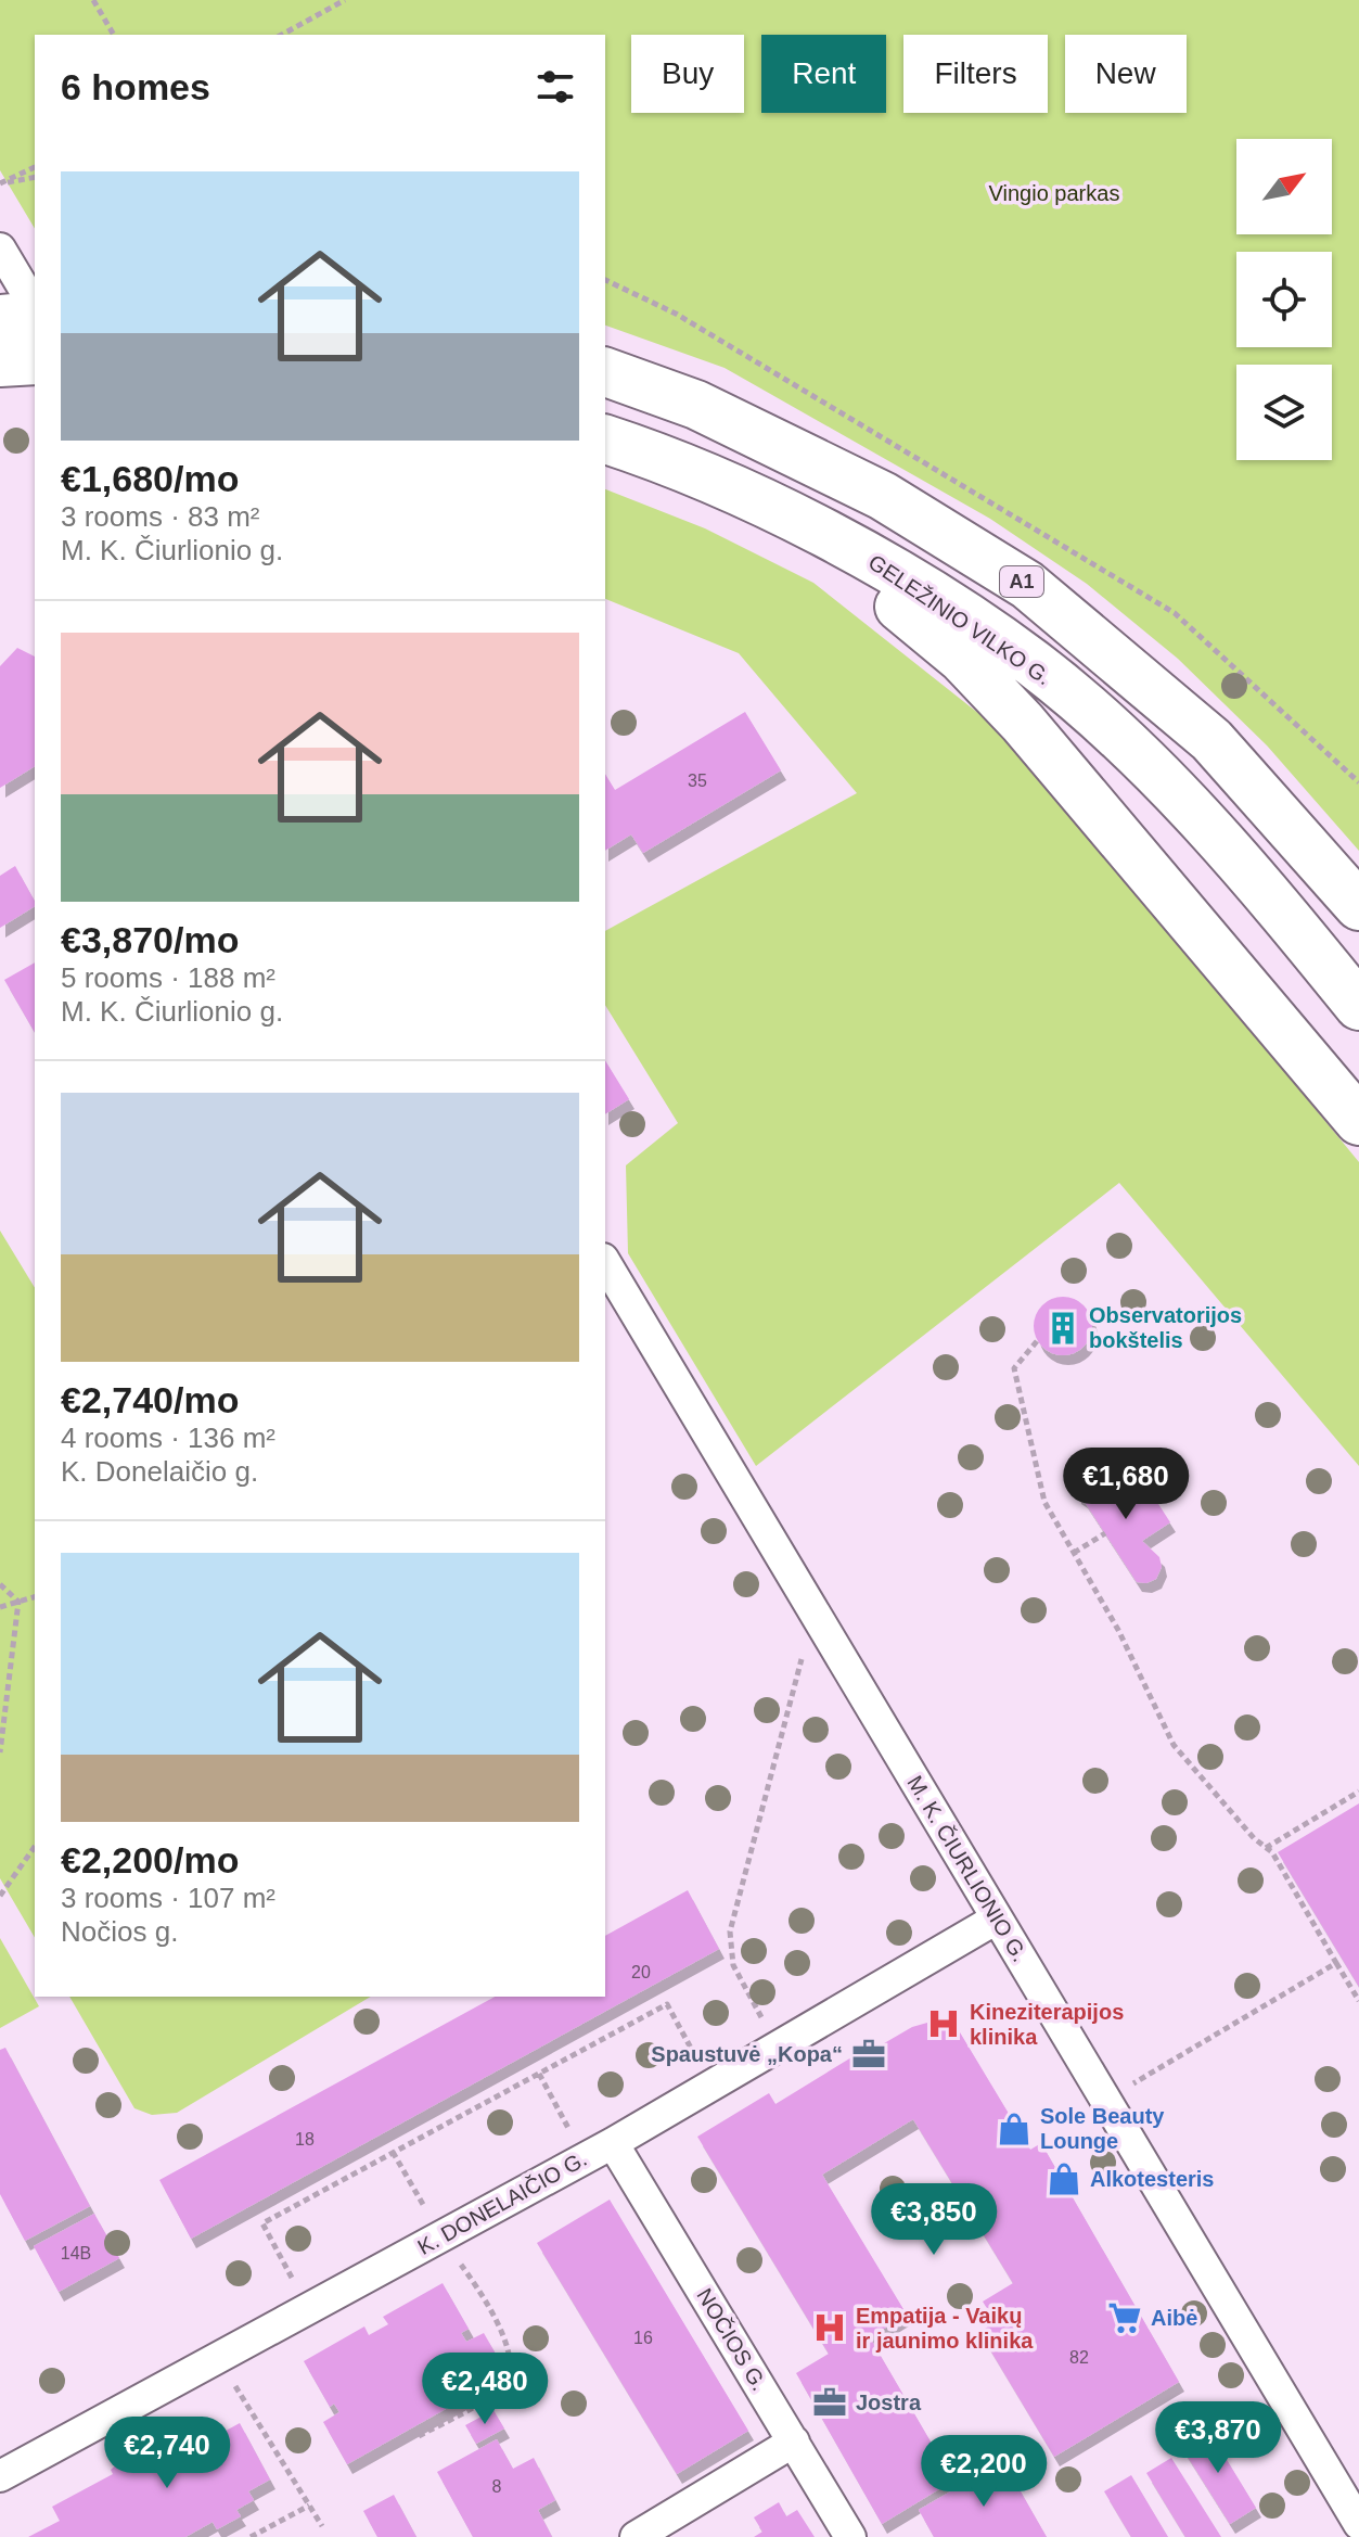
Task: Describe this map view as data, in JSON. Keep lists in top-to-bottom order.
{
  "streets": {
    "highway": ["A1", "GELEŽINIO VILKO G."],
    "street": ["M. K. ČIURLIONIO G.", "K. DONELAIČIO G.", "NOČIOS G."]
  },
  "crossings": [
    ["M. K. ČIURLIONIO G.", "K. DONELAIČIO G."],
    ["K. DONELAIČIO G.", "NOČIOS G."]
  ],
  "parks": ["Vingio parkas"],
  "places": {
    "building": ["Observatorijos bokštelis"],
    "hospital": ["Kineziterapijos klinika", "Empatija - Vaikų ir jaunimo klinika"],
    "office": ["Spaustuvė „Kopa“", "Jostra"],
    "shop": ["Sole Beauty Lounge", "Alkotesteris"],
    "supermarket": ["Aibė"]
  },
  "house_numbers": [
    "35",
    "20",
    "18",
    "14B",
    "16",
    "82",
    "8"
  ],
  "north": "top right",
  "page": {
    "chip": [
      "Buy",
      "Rent",
      "Filters",
      "New"
    ],
    "heading": "6 homes",
    "list": [
      {
        "name": "€1,680/mo",
        "note": "3 rooms · 83 m² · M. K. Čiurlionio g."
      },
      {
        "name": "€3,870/mo",
        "note": "5 rooms · 188 m² · M. K. Čiurlionio g."
      },
      {
        "name": "€2,740/mo",
        "note": "4 rooms · 136 m² · K. Donelaičio g."
      },
      {
        "name": "€2,200/mo",
        "note": "3 rooms · 107 m² · Nočios g."
      }
    ],
    "price": [
      "€1,680",
      "€3,850",
      "€2,480",
      "€3,870",
      "€2,740",
      "€2,200"
    ]
  }
}
